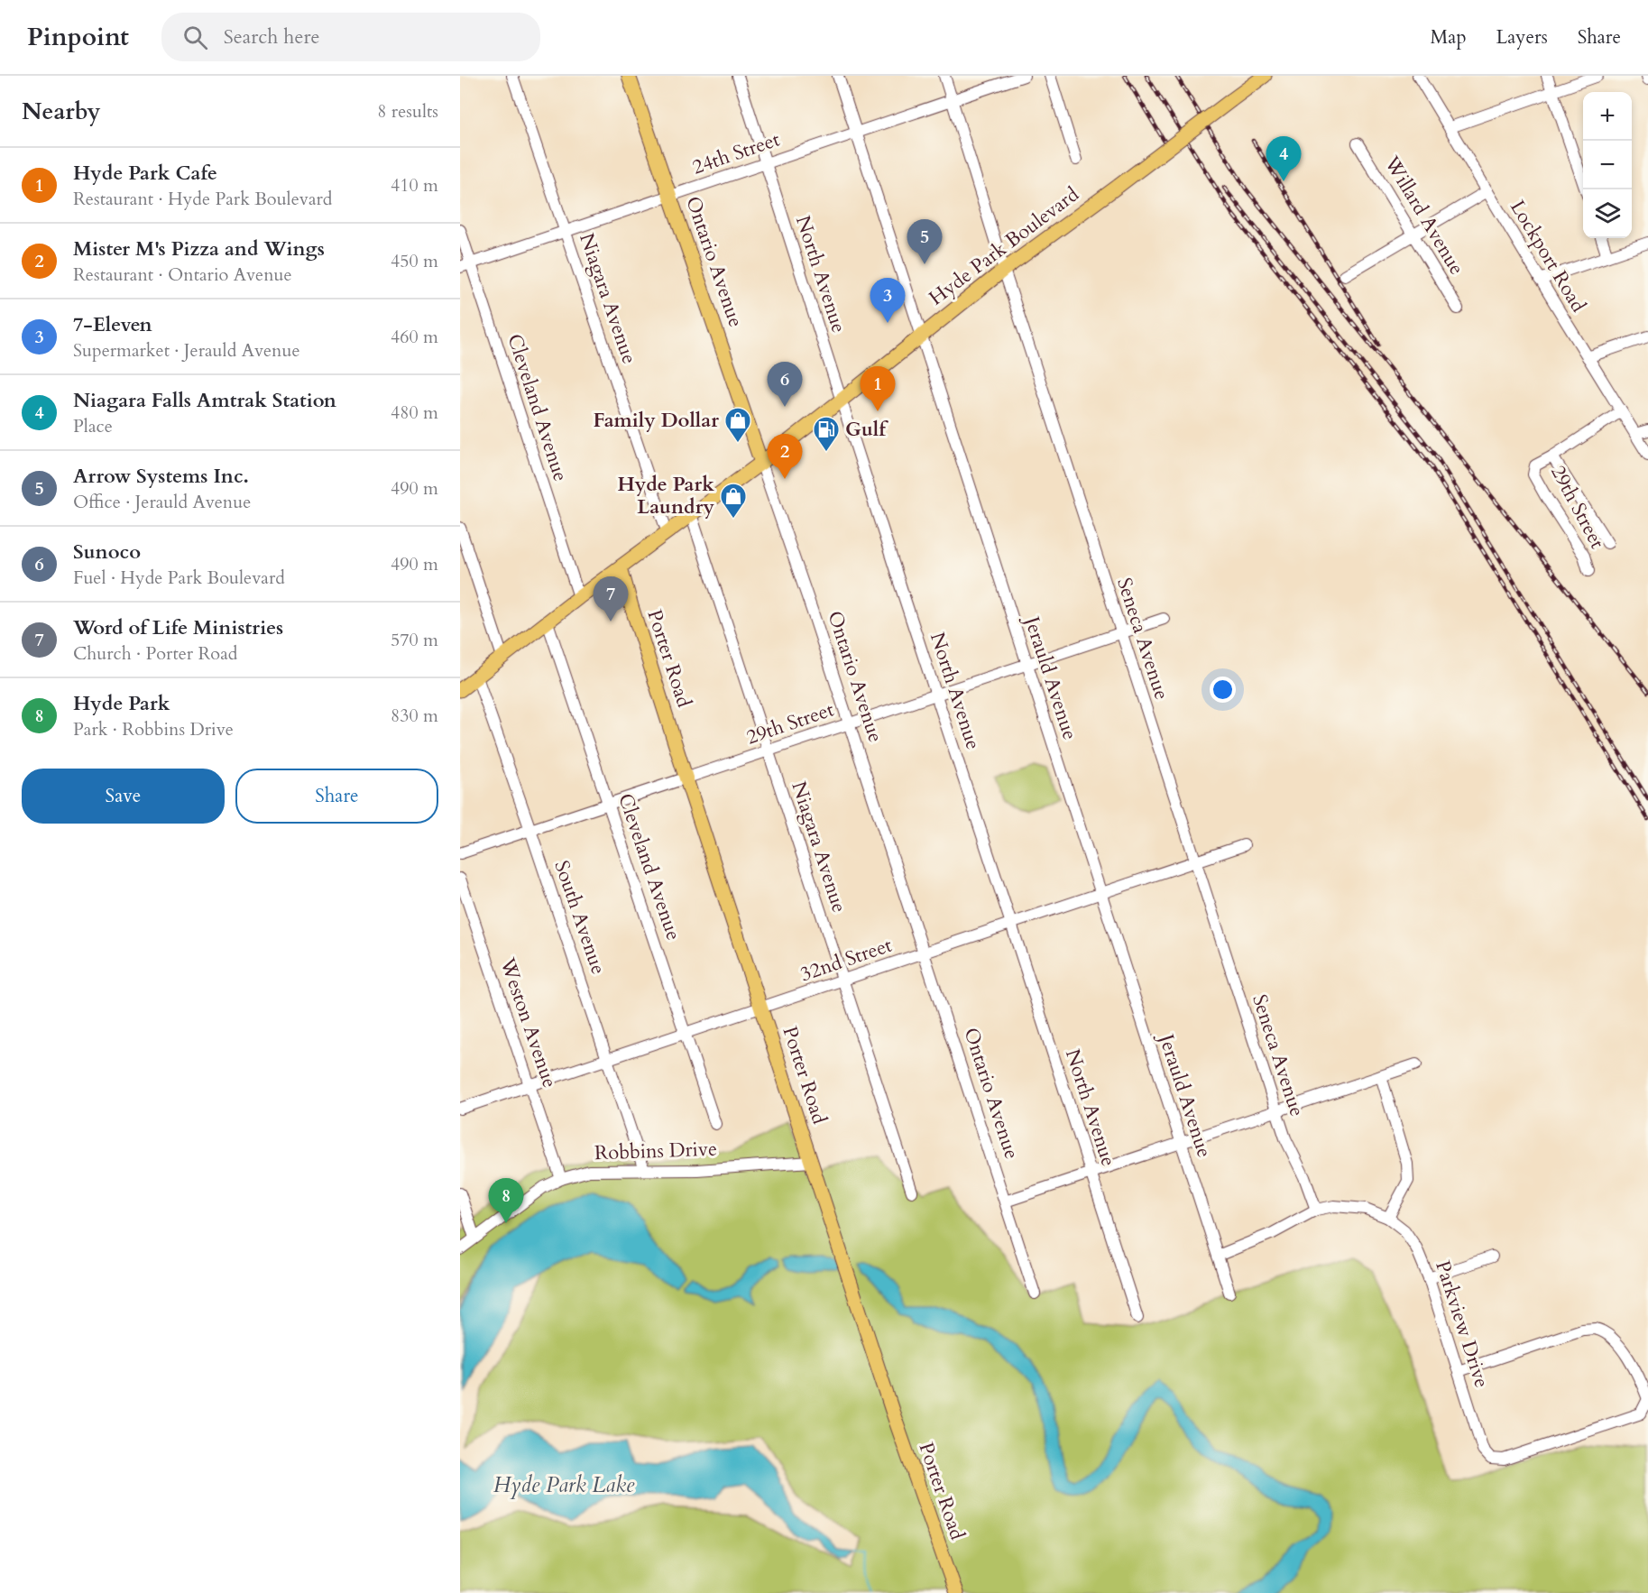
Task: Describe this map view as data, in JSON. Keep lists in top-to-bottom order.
{
  "streets": {
    "main road": ["Hyde Park Boulevard", "Ontario Avenue", "Porter Road"],
    "street": [
      "24th Street",
      "Willard Avenue",
      "Lockport Road",
      "North Avenue",
      "Niagara Avenue",
      "Cleveland Avenue",
      "29th Street",
      "Seneca Avenue",
      "Jerauld Avenue",
      "South Avenue",
      "32nd Street",
      "Weston Avenue",
      "Robbins Drive",
      "Parkview Drive"
    ]
  },
  "crossings": [
    ["24th Street", "Ontario Avenue"],
    ["24th Street", "North Avenue"],
    ["24th Street", "Niagara Avenue"],
    ["24th Street", "Cleveland Avenue"],
    ["24th Street", "Seneca Avenue"],
    ["24th Street", "Jerauld Avenue"],
    ["Hyde Park Boulevard", "Ontario Avenue"],
    ["Hyde Park Boulevard", "North Avenue"],
    ["Hyde Park Boulevard", "Niagara Avenue"],
    ["Hyde Park Boulevard", "Cleveland Avenue"],
    ["Hyde Park Boulevard", "Seneca Avenue"],
    ["Hyde Park Boulevard", "Porter Road"],
    ["Hyde Park Boulevard", "Jerauld Avenue"],
    ["Hyde Park Boulevard", "South Avenue"],
    ["Lockport Road", "29th Street"],
    ["Ontario Avenue", "29th Street"],
    ["Ontario Avenue", "32nd Street"],
    ["North Avenue", "29th Street"],
    ["North Avenue", "32nd Street"],
    ["Niagara Avenue", "29th Street"],
    ["Niagara Avenue", "32nd Street"],
    ["Cleveland Avenue", "29th Street"],
    ["Cleveland Avenue", "32nd Street"],
    ["29th Street", "Seneca Avenue"],
    ["29th Street", "Porter Road"],
    ["29th Street", "Jerauld Avenue"],
    ["29th Street", "South Avenue"],
    ["Seneca Avenue", "32nd Street"],
    ["Seneca Avenue", "Parkview Drive"],
    ["Porter Road", "32nd Street"],
    ["Porter Road", "Robbins Drive"],
    ["Jerauld Avenue", "32nd Street"],
    ["Jerauld Avenue", "Parkview Drive"],
    ["South Avenue", "32nd Street"],
    ["South Avenue", "Robbins Drive"],
    ["32nd Street", "Weston Avenue"],
    ["Weston Avenue", "Robbins Drive"]
  ],
  "water": ["Hyde Park Lake"],
  "places": {
    "shop": ["Family Dollar", "Hyde Park Laundry"],
    "fuel station": ["Gulf"]
  },
  "page": {
    "header": "Pinpoint",
    "search": "Search here",
    "nav": ["Map", "Layers", "Share"],
    "heading": ["Nearby", "8 results"],
    "map_buttons": ["+", "−"],
    "pins": [
      "4",
      "5",
      "3",
      "6",
      "1",
      "2",
      "7",
      "8"
    ],
    "list": [
      {
        "mark": "1",
        "name": "Hyde Park Cafe",
        "note": "Restaurant · Hyde Park Boulevard",
        "value": "410 m"
      },
      {
        "mark": "2",
        "name": "Mister M's Pizza and Wings",
        "note": "Restaurant · Ontario Avenue",
        "value": "450 m"
      },
      {
        "mark": "3",
        "name": "7-Eleven",
        "note": "Supermarket · Jerauld Avenue",
        "value": "460 m"
      },
      {
        "mark": "4",
        "name": "Niagara Falls Amtrak Station",
        "note": "Place",
        "value": "480 m"
      },
      {
        "mark": "5",
        "name": "Arrow Systems Inc.",
        "note": "Office · Jerauld Avenue",
        "value": "490 m"
      },
      {
        "mark": "6",
        "name": "Sunoco",
        "note": "Fuel · Hyde Park Boulevard",
        "value": "490 m"
      },
      {
        "mark": "7",
        "name": "Word of Life Ministries",
        "note": "Church · Porter Road",
        "value": "570 m"
      },
      {
        "mark": "8",
        "name": "Hyde Park",
        "note": "Park · Robbins Drive",
        "value": "830 m"
      }
    ],
    "buttons": ["Save", "Share"]
  }
}
